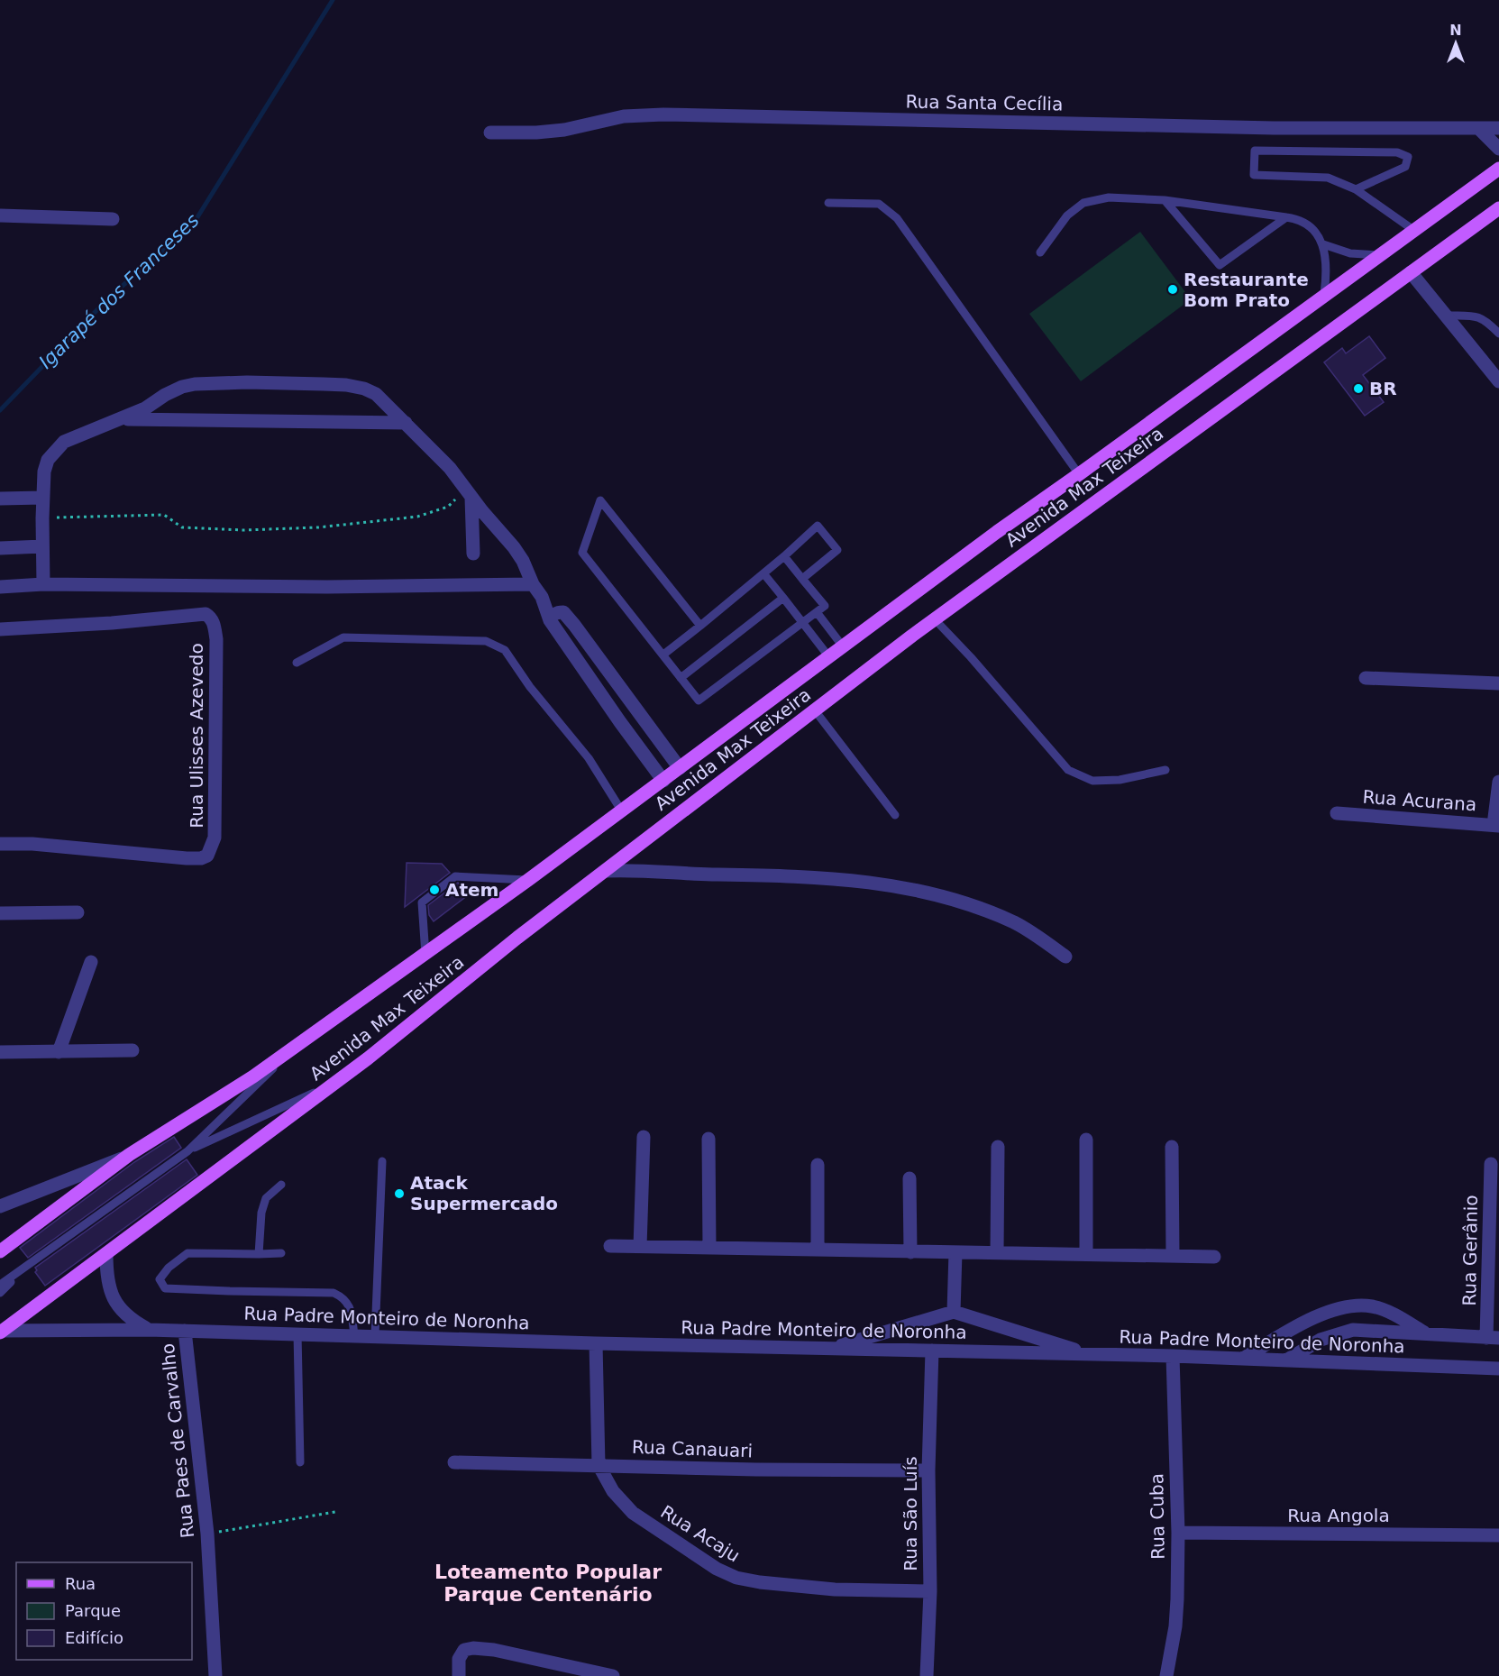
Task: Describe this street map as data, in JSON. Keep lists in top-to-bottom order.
{
  "streets": {
    "main road": ["Avenida Max Teixeira"],
    "street": [
      "Rua Santa Cecília",
      "Rua Ulisses Azevedo",
      "Rua Acurana",
      "Rua Gerânio",
      "Rua Padre Monteiro de Noronha",
      "Rua Paes de Carvalho",
      "Rua Canauari",
      "Rua São Luís",
      "Rua Angola",
      "Rua Cuba",
      "Rua Acaju"
    ]
  },
  "crossings": [
    ["Avenida Max Teixeira", "Rua Padre Monteiro de Noronha"],
    ["Rua Padre Monteiro de Noronha", "Rua Paes de Carvalho"],
    ["Rua Padre Monteiro de Noronha", "Rua São Luís"],
    ["Rua Padre Monteiro de Noronha", "Rua Cuba"],
    ["Rua Padre Monteiro de Noronha", "Rua Acaju"],
    ["Rua Canauari", "Rua São Luís"],
    ["Rua Canauari", "Rua Acaju"],
    ["Rua São Luís", "Rua Acaju"],
    ["Rua Angola", "Rua Cuba"]
  ],
  "districts": ["Loteamento Popular Parque Centenário"],
  "water": ["Igarapé dos Franceses"],
  "places": [
    "Restaurante Bom Prato",
    "BR",
    "Atem",
    "Atack Supermercado"
  ],
  "legend": ["Rua", "Parque", "Edifício"],
  "north": "top"
}
